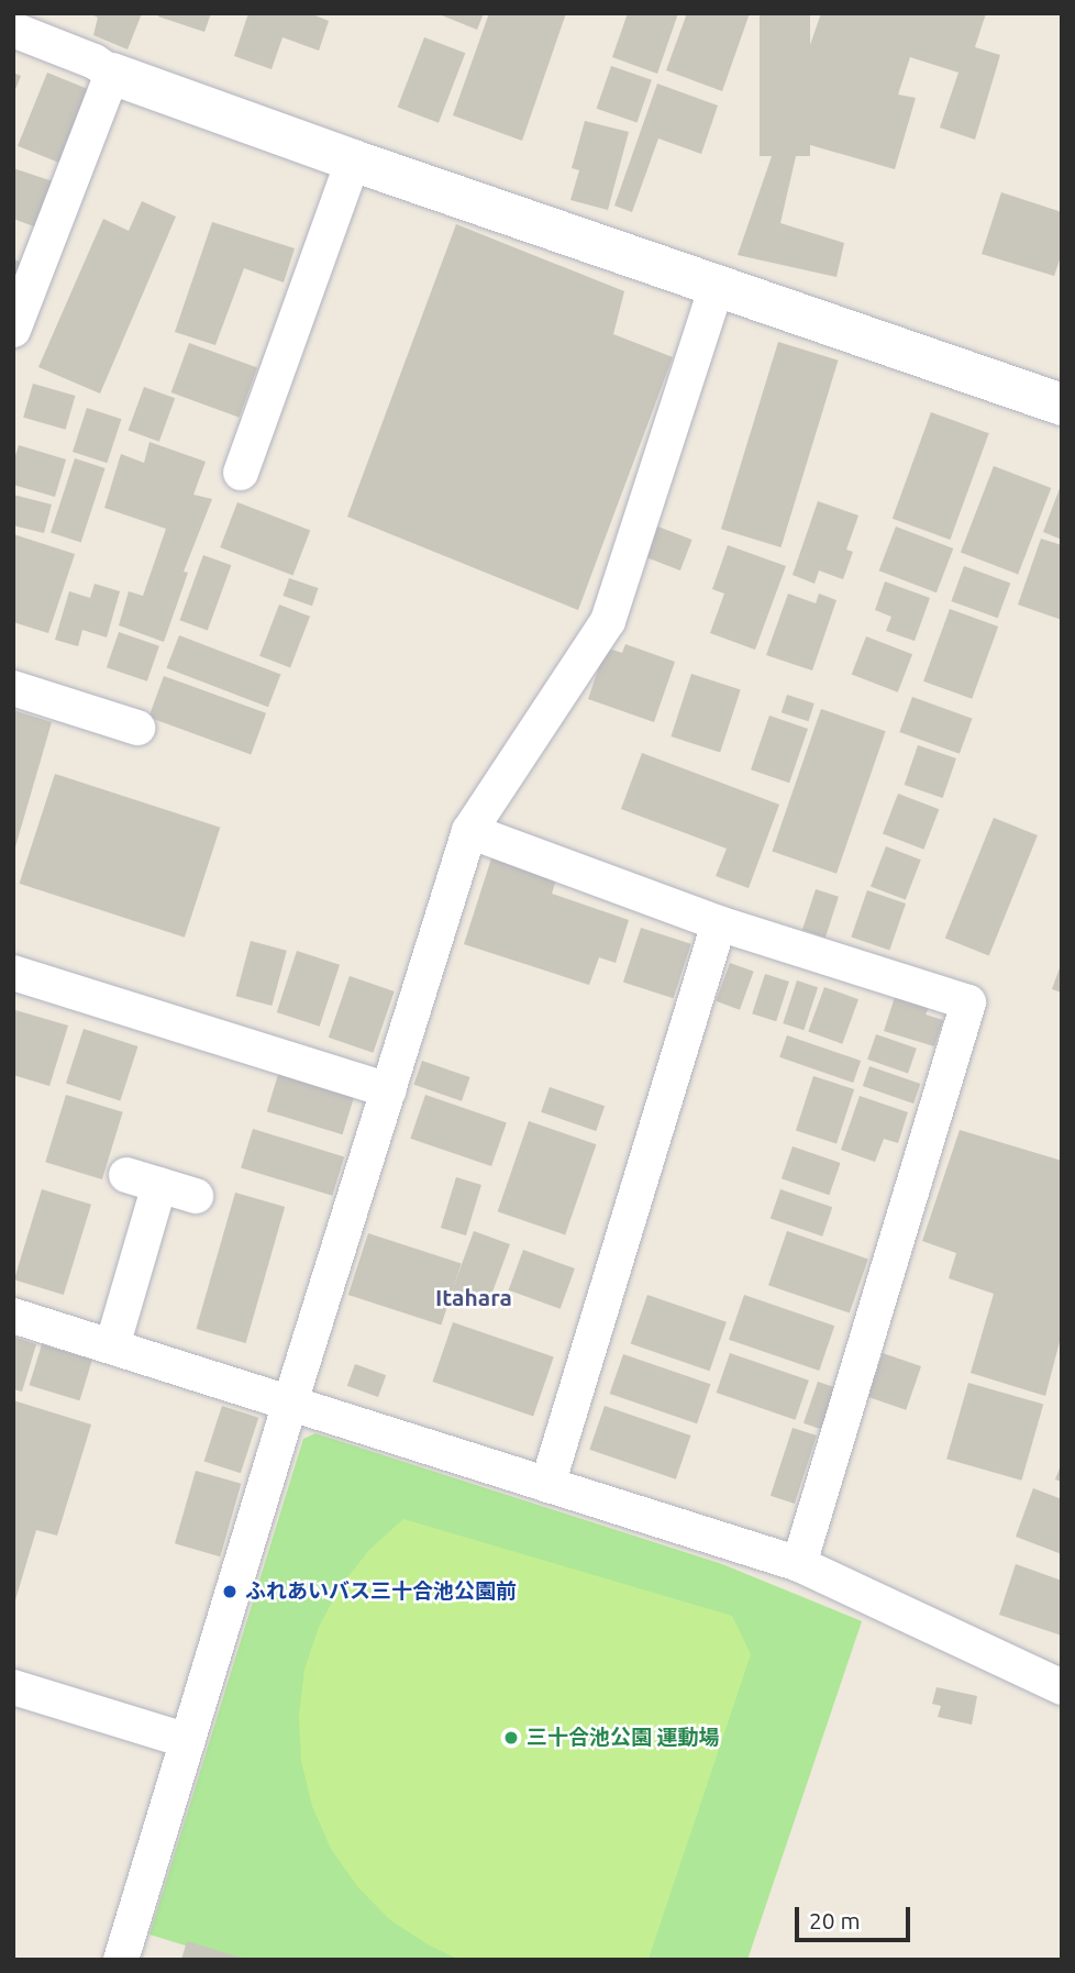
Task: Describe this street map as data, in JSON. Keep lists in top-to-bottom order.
{
  "districts": ["Itahara"],
  "places": ["ふれあいバス三十合池公園前", "三十合池公園 運動場"],
  "scale_bar": "20 m"
}
